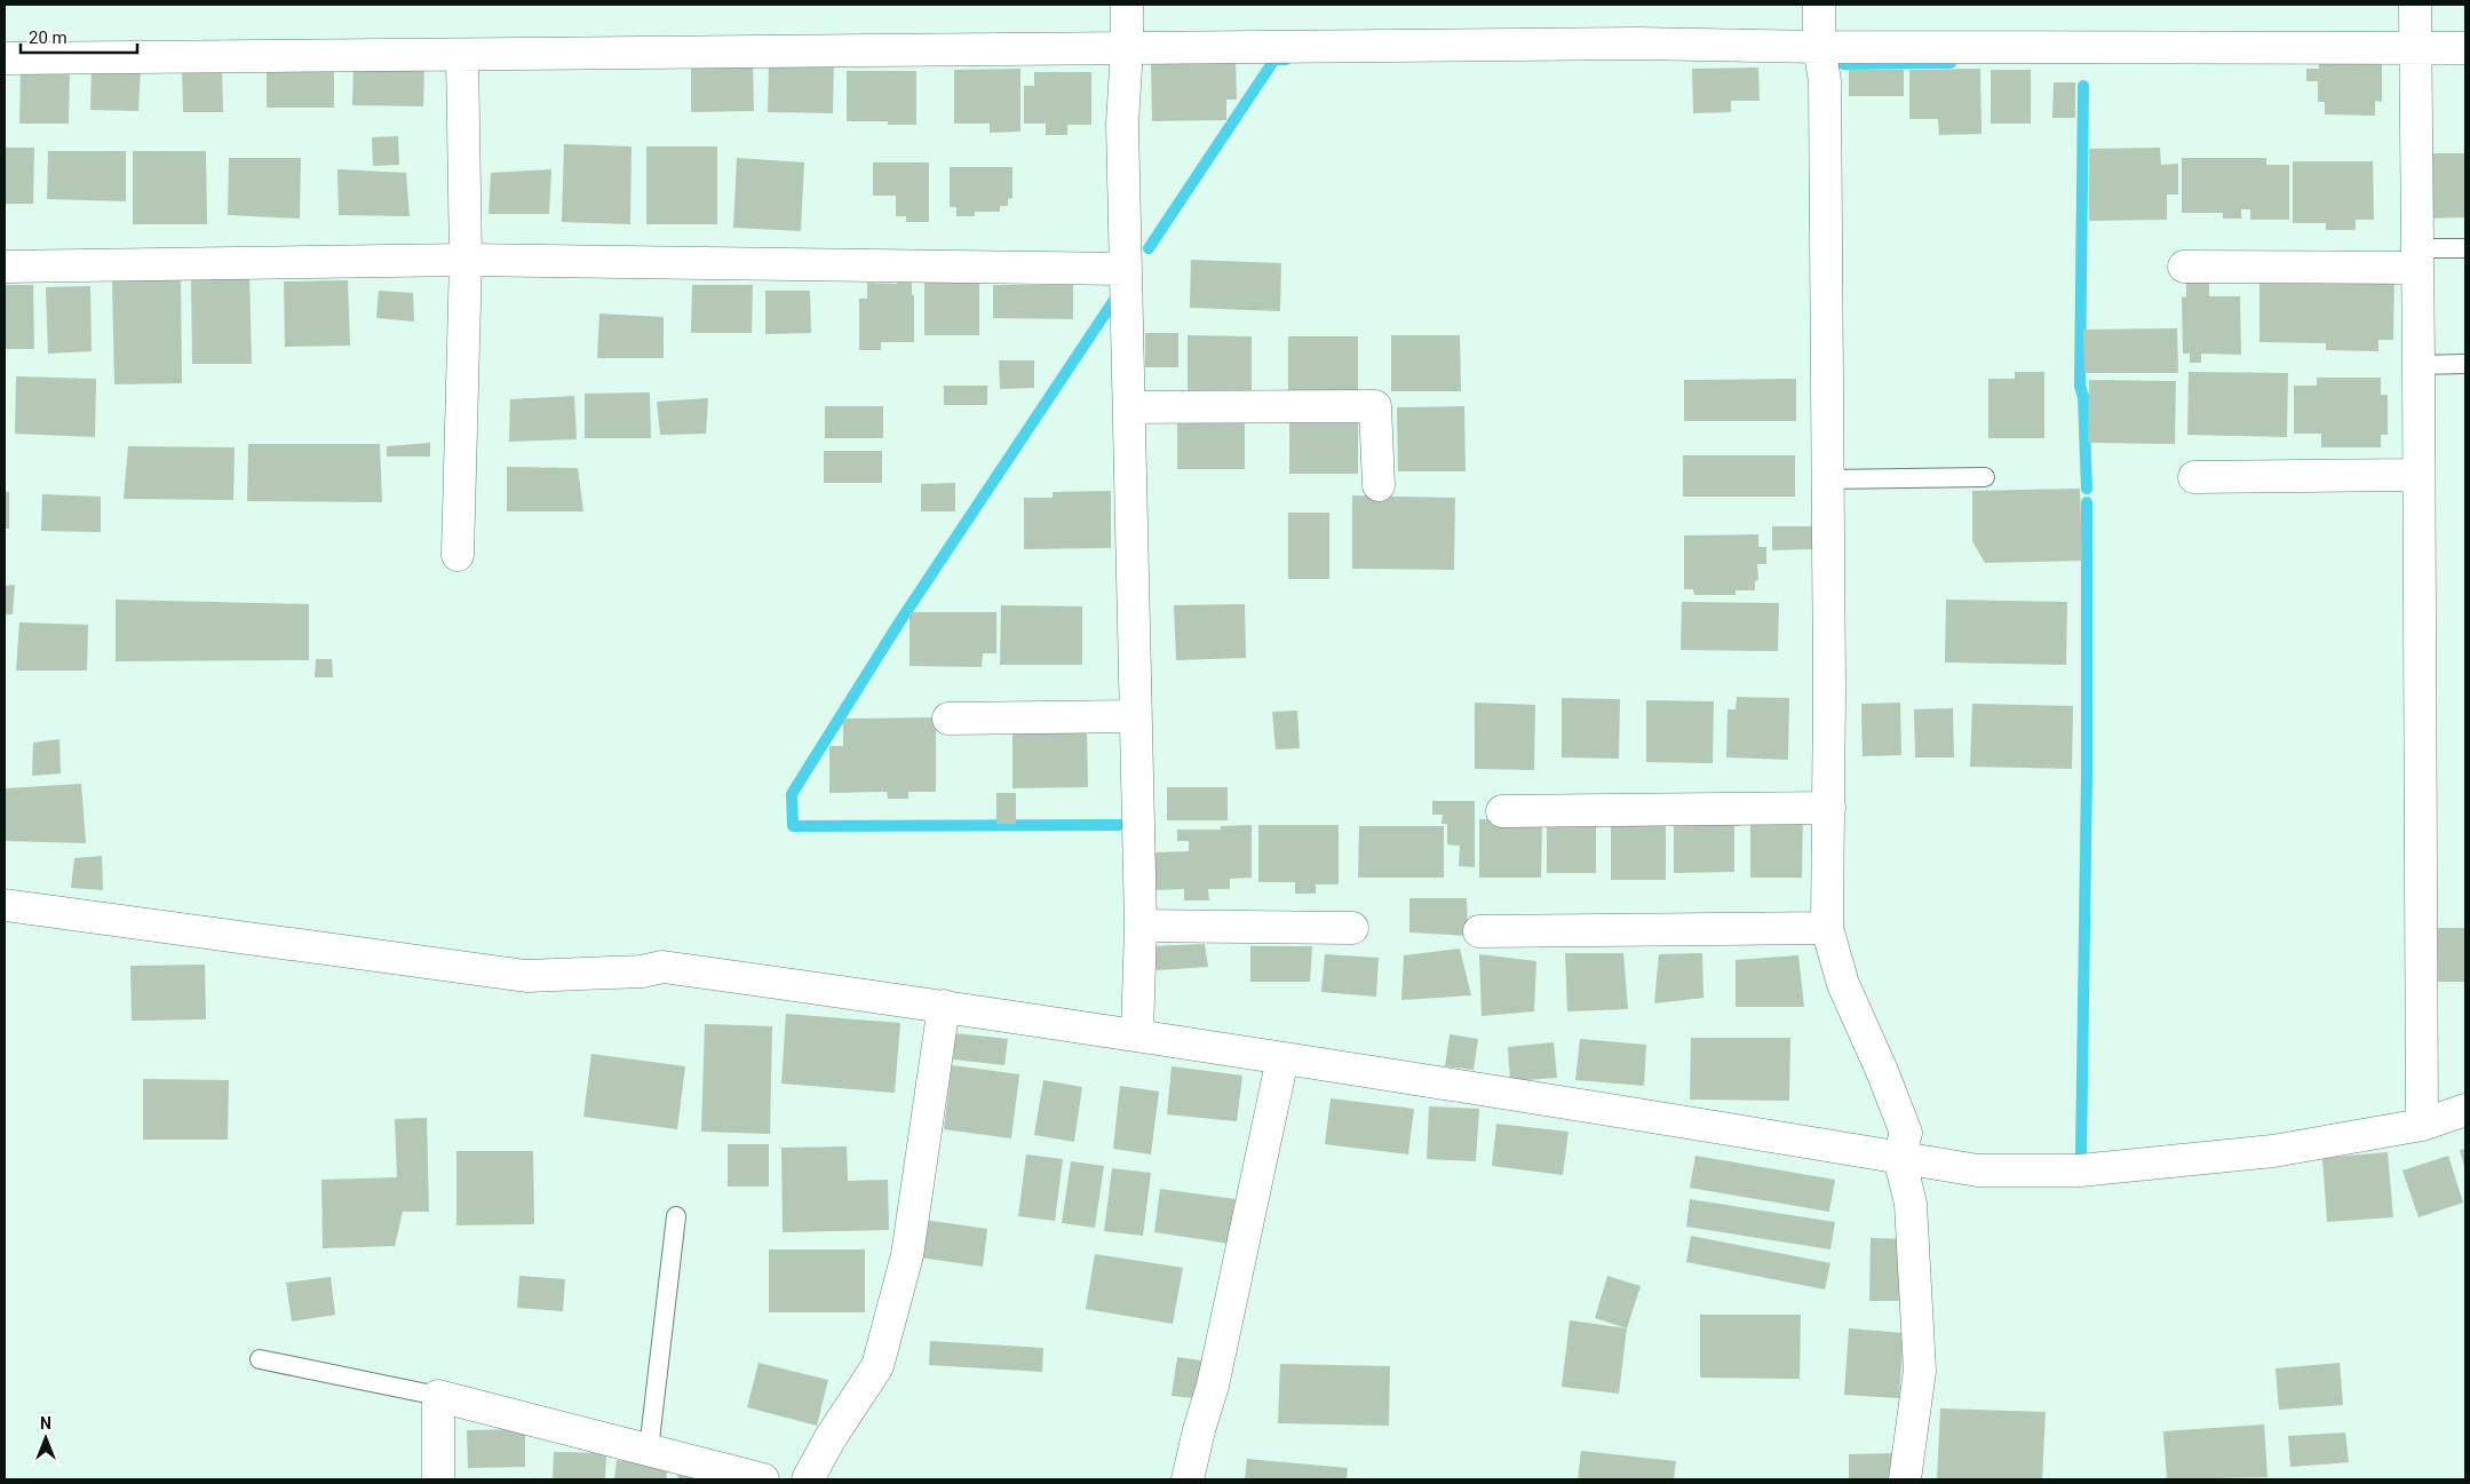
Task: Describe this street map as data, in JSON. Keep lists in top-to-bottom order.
{
  "scale_bar": "20 m",
  "north": "top"
}
